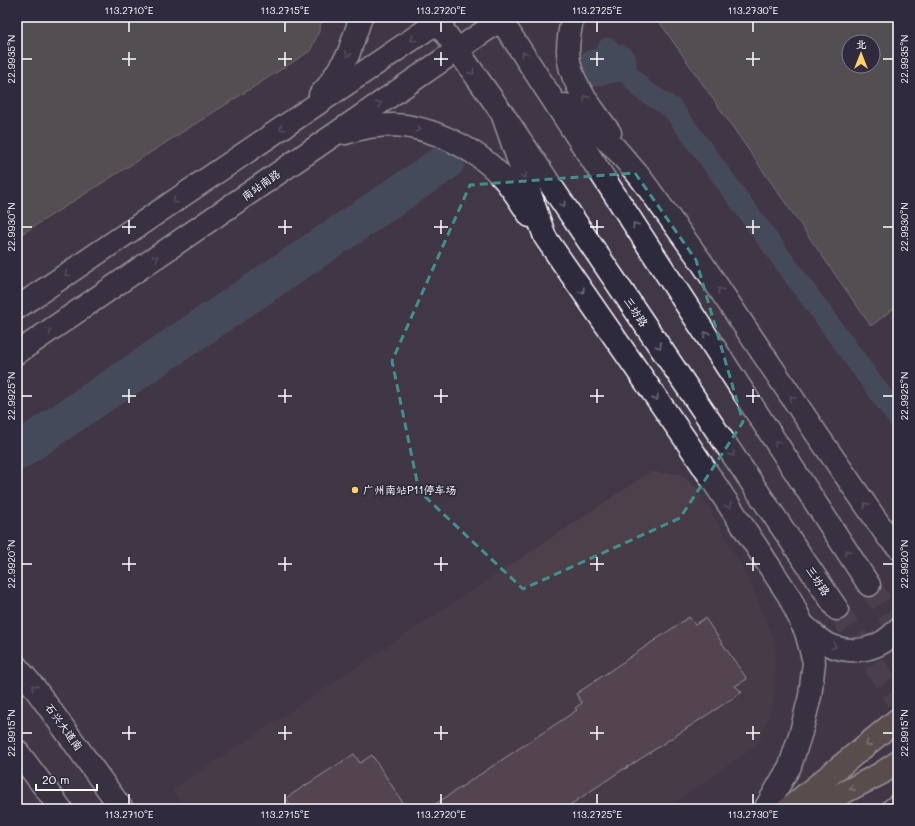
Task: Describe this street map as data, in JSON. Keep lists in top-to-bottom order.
{
  "streets": {
    "main road": ["南站南路", "三坊路", "石兴大道南"]
  },
  "crossings": [
    ["南站南路", "三坊路"]
  ],
  "places": ["广州南站P11停车场"],
  "scale_bar": "20 m",
  "north": "top",
  "coordinates": [
    "113.2710°E",
    "113.2715°E",
    "113.2720°E",
    "113.2725°E",
    "113.2730°E",
    "22.9935°N",
    "22.9930°N",
    "22.9925°N",
    "22.9920°N",
    "22.9915°N"
  ]
}
